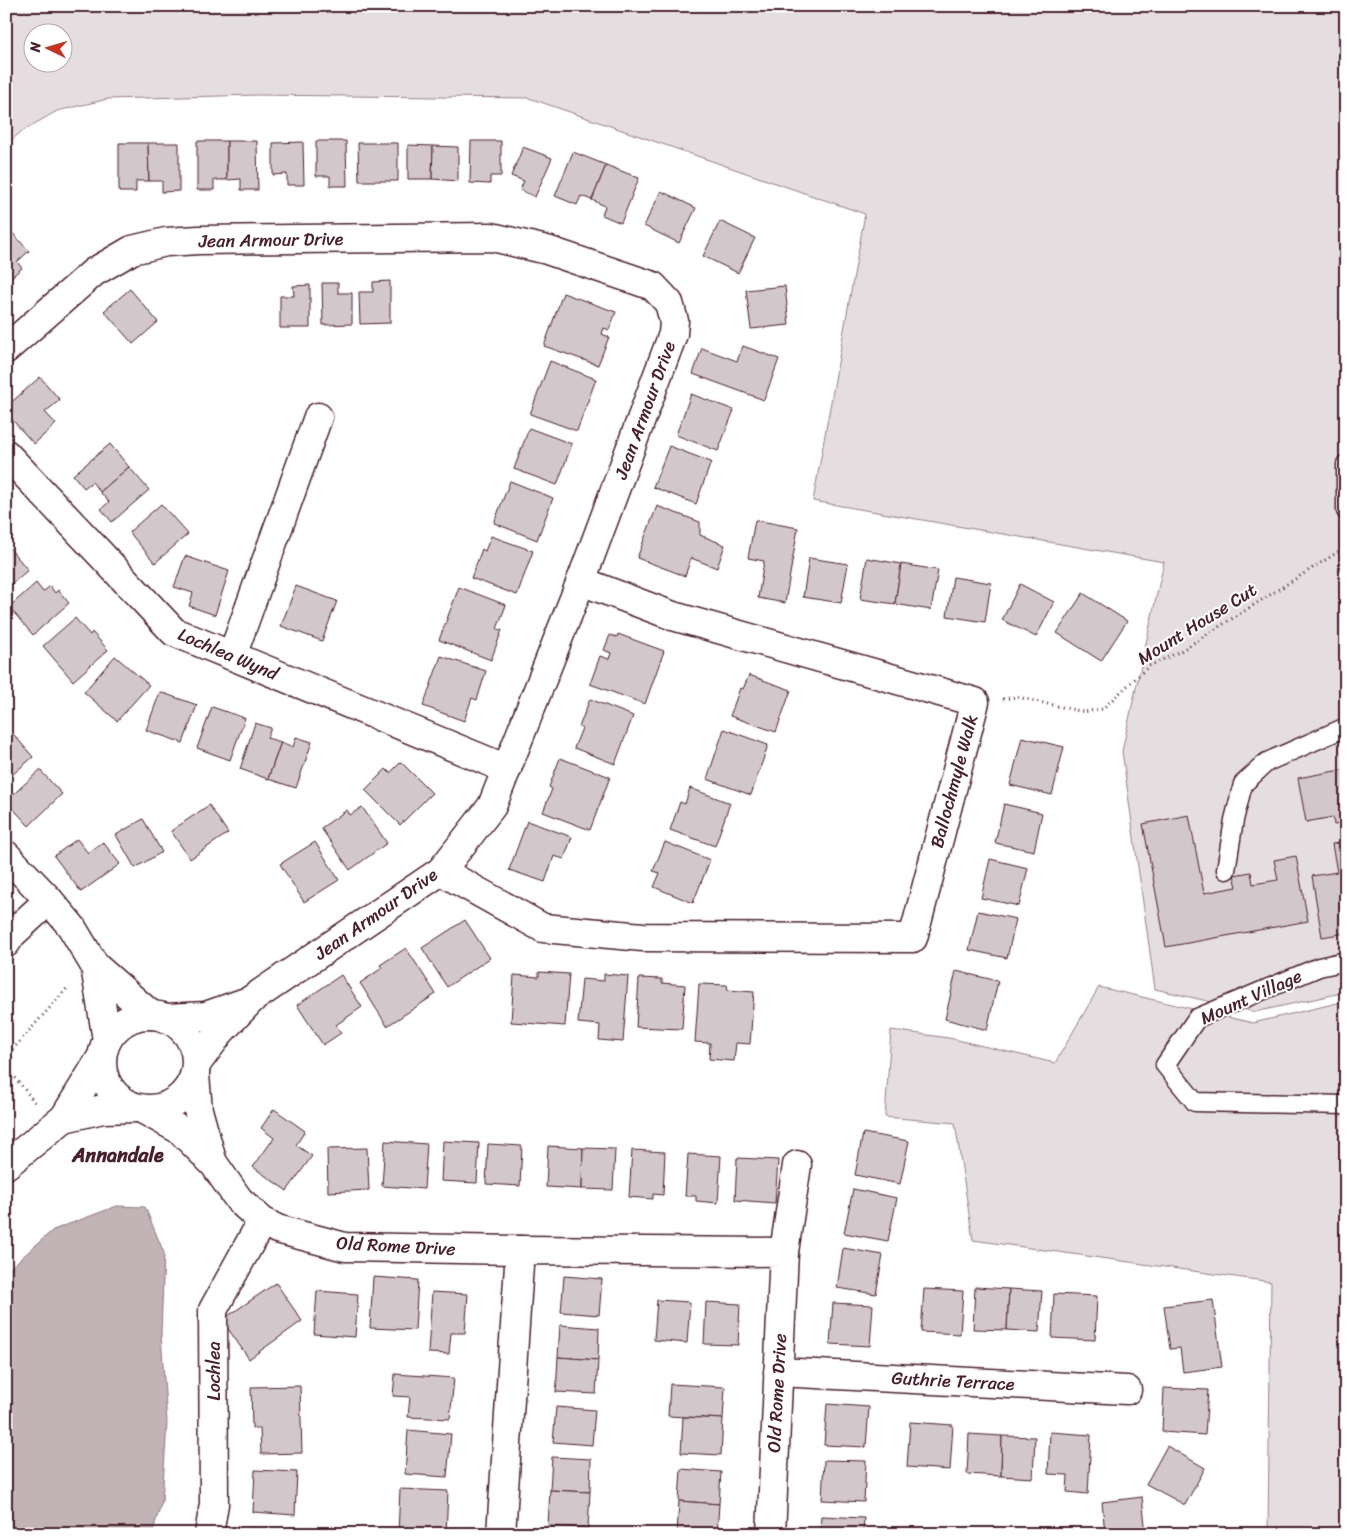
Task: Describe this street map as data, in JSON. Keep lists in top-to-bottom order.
{
  "streets": {
    "street": [
      "Jean Armour Drive",
      "Lochlea Wynd",
      "Ballochmyle Walk",
      "Old Rome Drive",
      "Lochlea",
      "Guthrie Terrace"
    ],
    "lane": ["Mount Village"],
    "path": ["Mount House Cut"]
  },
  "crossings": [
    ["Jean Armour Drive", "Lochlea Wynd"],
    ["Jean Armour Drive", "Ballochmyle Walk"],
    ["Jean Armour Drive", "Old Rome Drive"],
    ["Mount House Cut", "Ballochmyle Walk"],
    ["Old Rome Drive", "Lochlea"],
    ["Old Rome Drive", "Guthrie Terrace"]
  ],
  "districts": ["Annandale"],
  "north": "left"
}
